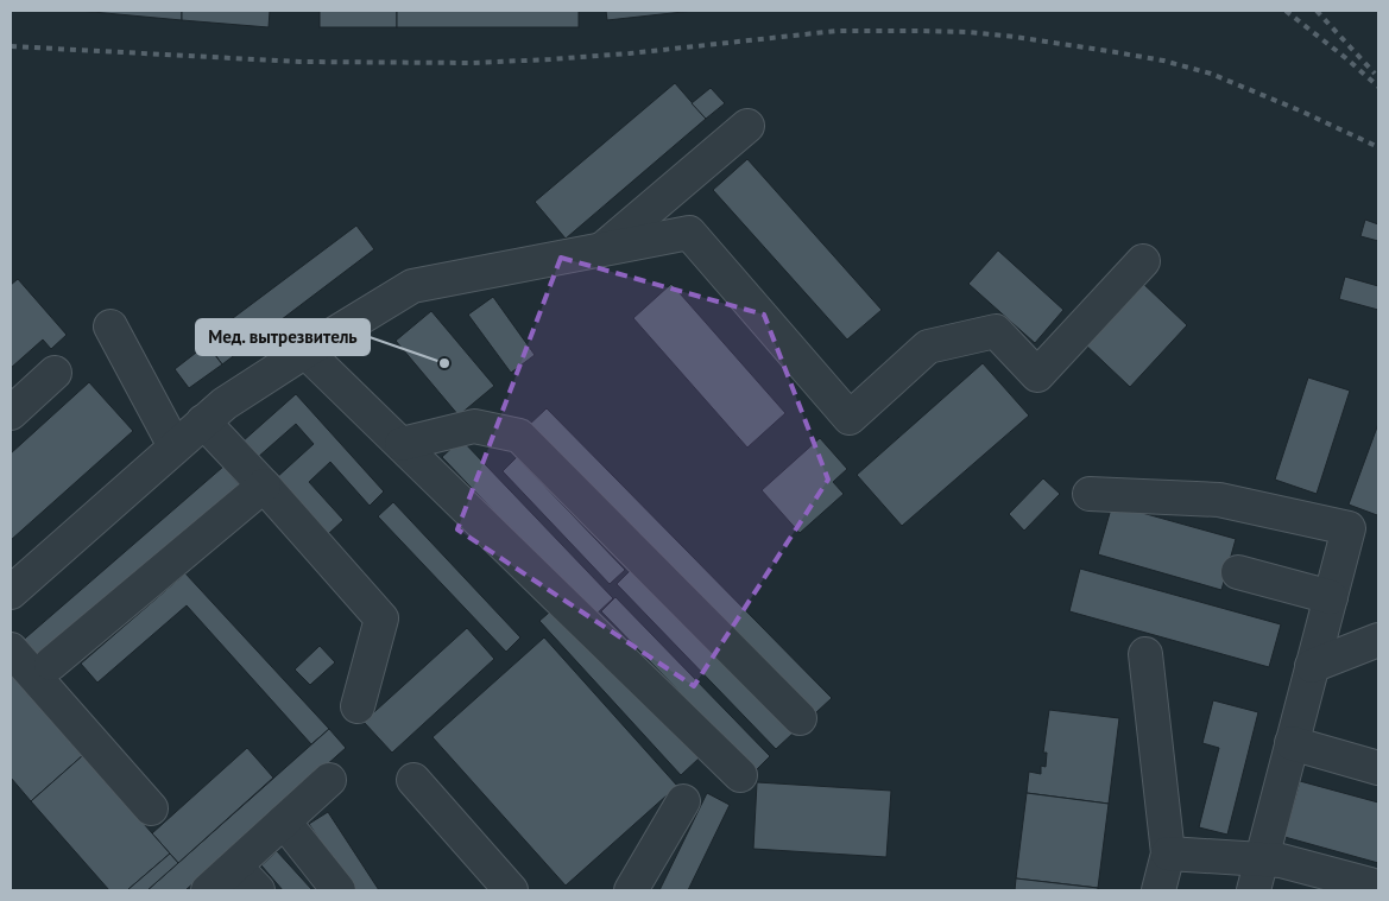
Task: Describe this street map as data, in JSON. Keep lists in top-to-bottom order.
{
  "places": ["Мед. вытрезвитель"]
}
